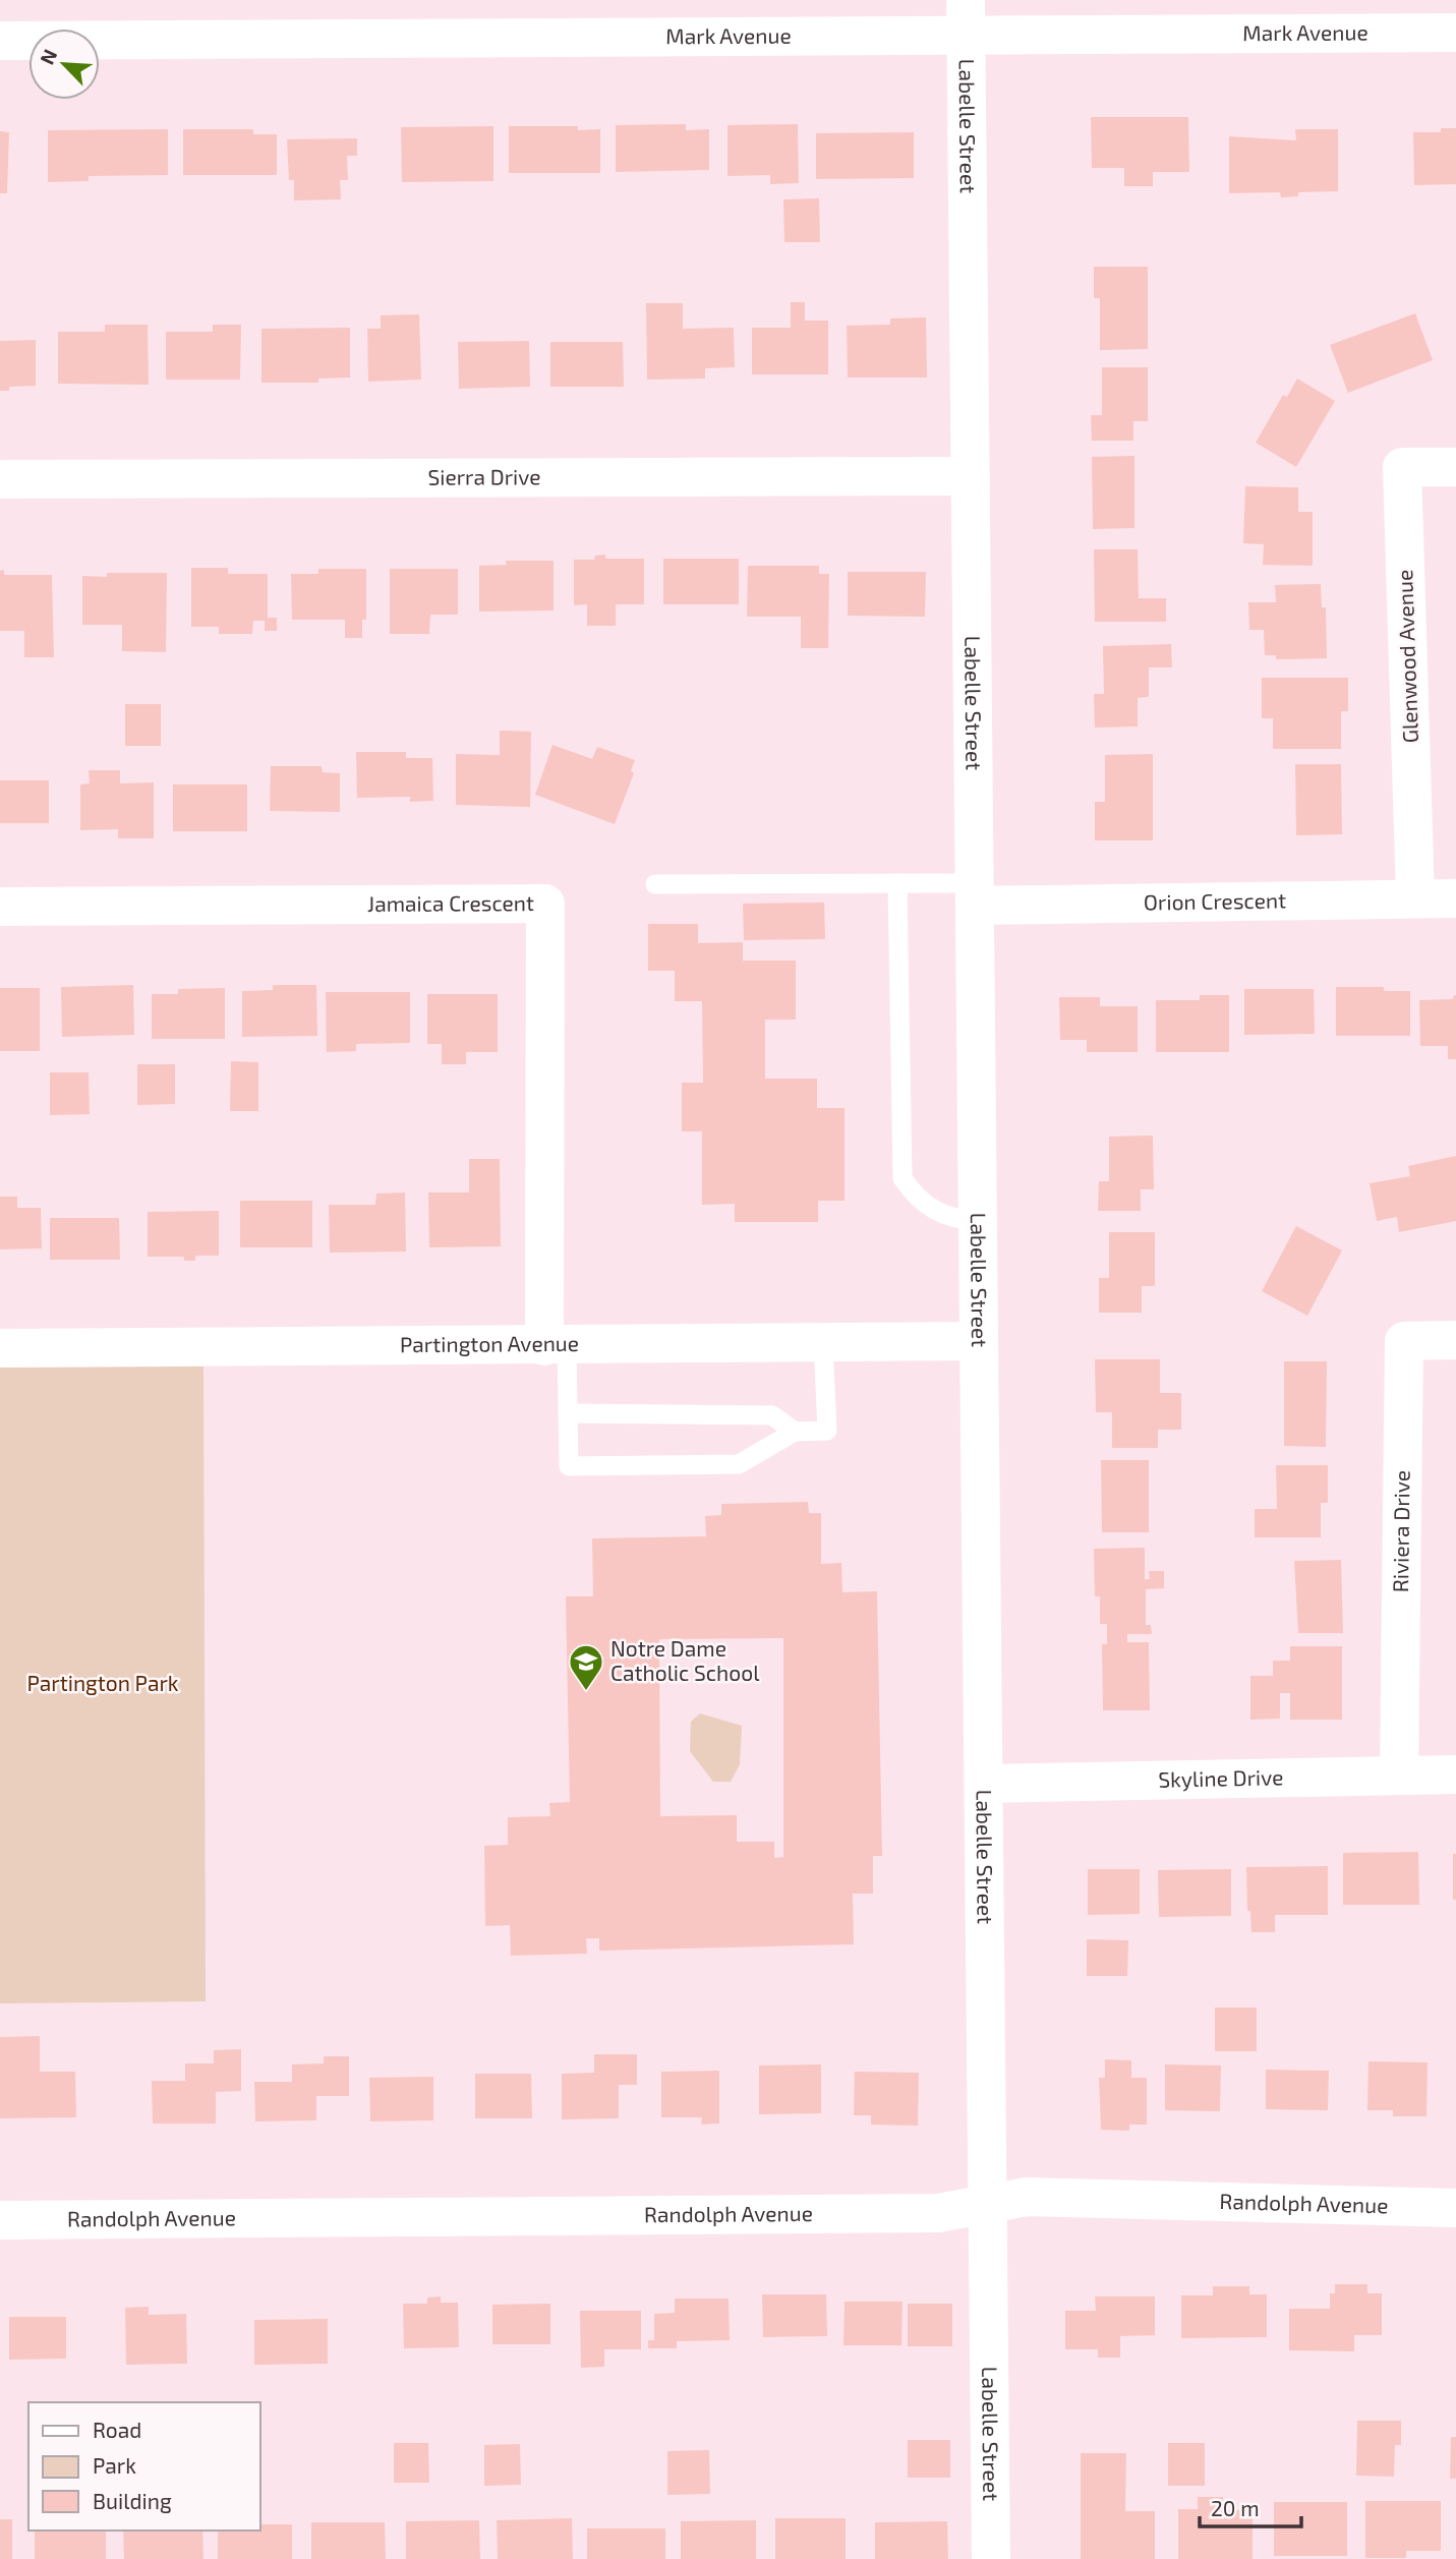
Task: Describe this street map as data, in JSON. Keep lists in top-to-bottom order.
{
  "streets": {
    "street": [
      "Mark Avenue",
      "Labelle Street",
      "Sierra Drive",
      "Glenwood Avenue",
      "Orion Crescent",
      "Jamaica Crescent",
      "Partington Avenue",
      "Riviera Drive",
      "Skyline Drive",
      "Randolph Avenue"
    ]
  },
  "crossings": [
    ["Mark Avenue", "Labelle Street"],
    ["Labelle Street", "Sierra Drive"],
    ["Labelle Street", "Orion Crescent"],
    ["Labelle Street", "Partington Avenue"],
    ["Labelle Street", "Skyline Drive"],
    ["Labelle Street", "Randolph Avenue"],
    ["Glenwood Avenue", "Orion Crescent"],
    ["Jamaica Crescent", "Partington Avenue"],
    ["Riviera Drive", "Skyline Drive"]
  ],
  "parks": ["Partington Park"],
  "places": {
    "school or university": ["Notre Dame Catholic School"]
  },
  "legend": ["Road", "Park", "Building"],
  "scale_bar": "20 m",
  "north": "top left"
}
